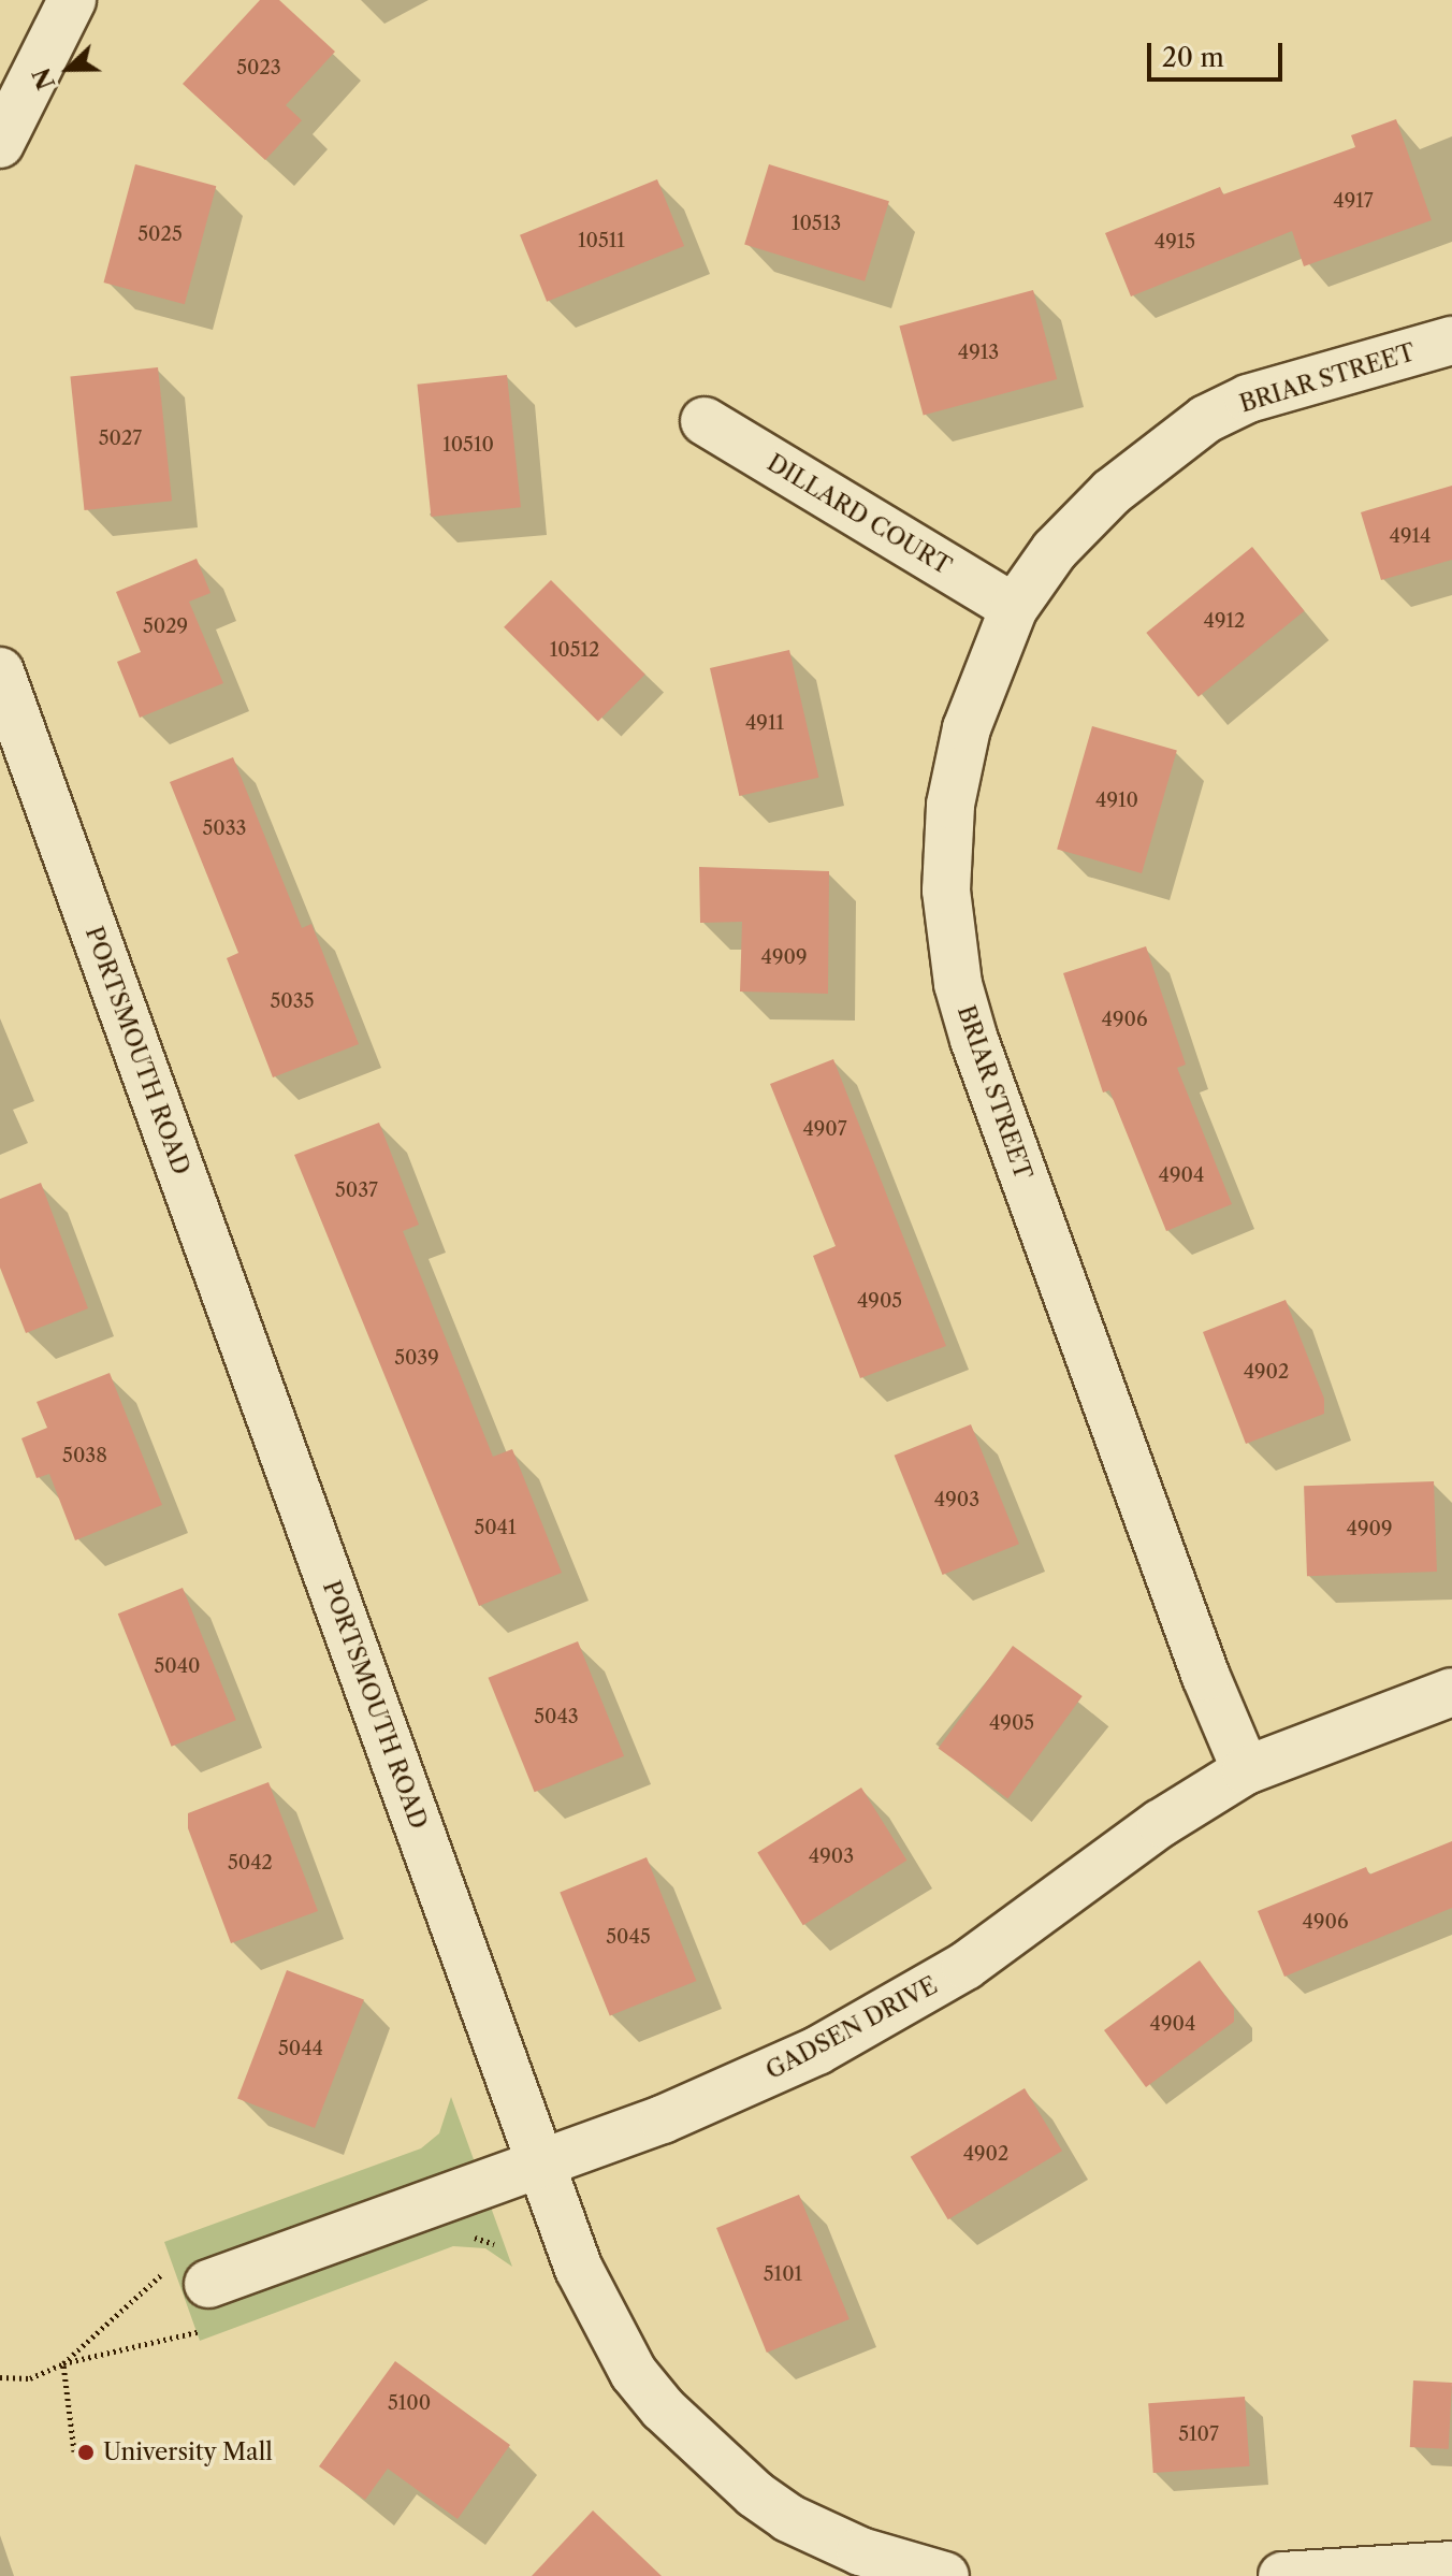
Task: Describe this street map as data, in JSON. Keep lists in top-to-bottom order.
{
  "streets": {
    "street": [
      "BRIAR STREET",
      "DILLARD COURT",
      "PORTSMOUTH ROAD",
      "GADSEN DRIVE"
    ]
  },
  "crossings": [
    ["BRIAR STREET", "DILLARD COURT"],
    ["BRIAR STREET", "GADSEN DRIVE"],
    ["PORTSMOUTH ROAD", "GADSEN DRIVE"]
  ],
  "places": ["University Mall"],
  "house_numbers": [
    "5023",
    "4917",
    "10513",
    "5025",
    "10511",
    "4915",
    "4913",
    "5027",
    "10510",
    "4914",
    "4912",
    "5029",
    "10512",
    "4911",
    "4910",
    "5033",
    "4909",
    "5035",
    "4906",
    "4907",
    "4904",
    "5037",
    "4905",
    "5039",
    "4902",
    "5038",
    "4903",
    "5041",
    "4909",
    "5040",
    "5043",
    "4905",
    "4903",
    "5042",
    "4906",
    "5045",
    "4904",
    "5044",
    "4902",
    "5101",
    "5100",
    "5107"
  ],
  "scale_bar": "20 m",
  "north": "left"
}
